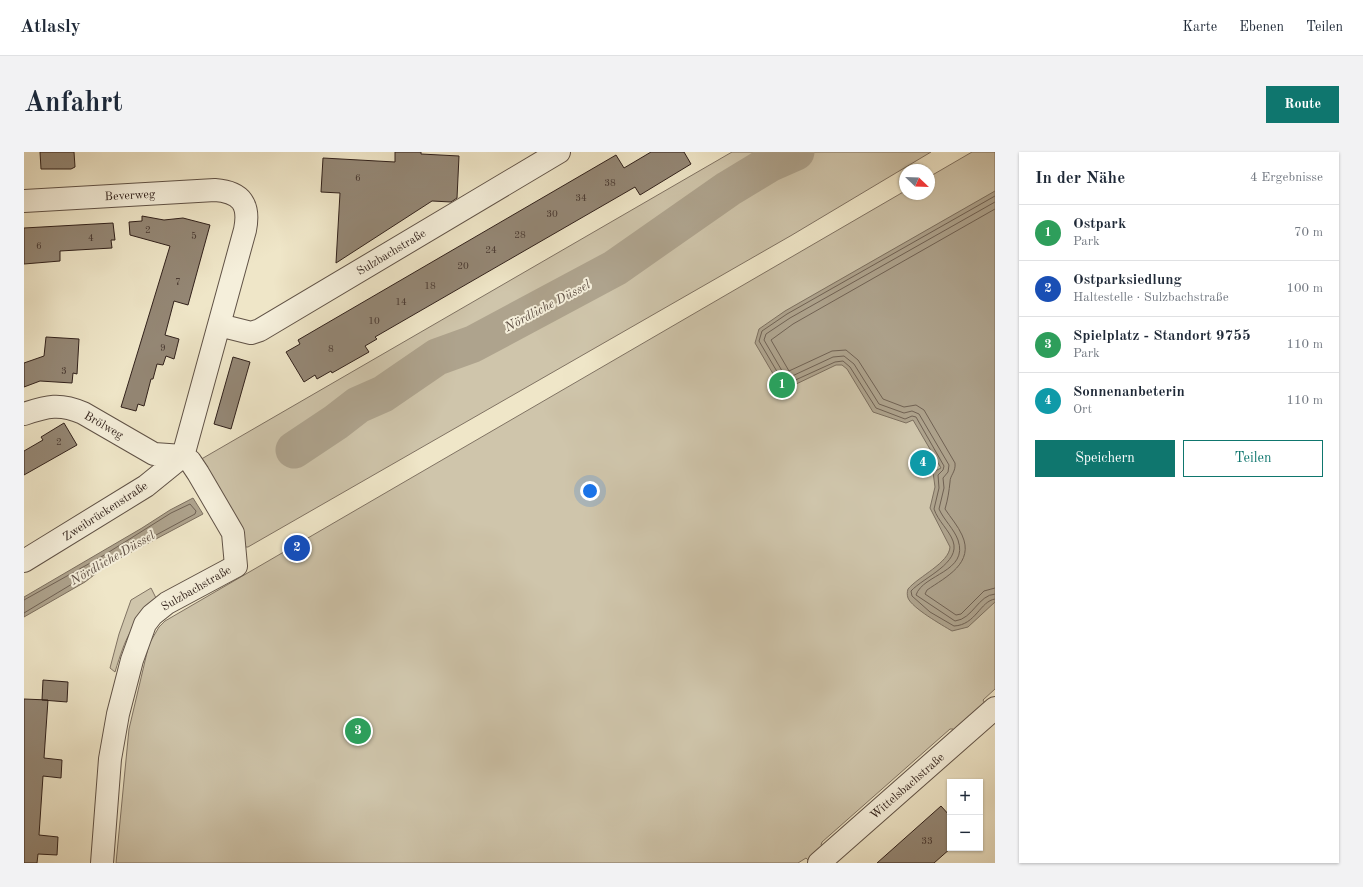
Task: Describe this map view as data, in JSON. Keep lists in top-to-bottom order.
{
  "streets": {
    "street": [
      "Beverweg",
      "Sulzbachstraße",
      "Brölweg",
      "Zweibrückenstraße",
      "Wittelsbachstraße"
    ]
  },
  "crossings": [
    ["Beverweg", "Sulzbachstraße"],
    ["Sulzbachstraße", "Brölweg"],
    ["Sulzbachstraße", "Zweibrückenstraße"],
    ["Brölweg", "Zweibrückenstraße"]
  ],
  "water": ["Nördliche Düssel"],
  "house_numbers": [
    "6",
    "38",
    "34",
    "30",
    "2",
    "28",
    "5",
    "4",
    "6",
    "24",
    "20",
    "7",
    "18",
    "14",
    "10",
    "9",
    "8",
    "3",
    "2",
    "33"
  ],
  "north": "bottom right",
  "page": {
    "header": "Atlasly",
    "nav": ["Karte", "Ebenen", "Teilen"],
    "buttons": [
      "Route",
      ["Speichern", "Teilen"]
    ],
    "title": "Anfahrt",
    "heading": ["In der Nähe", "4 Ergebnisse"],
    "list": [
      {
        "mark": "1",
        "name": "Ostpark",
        "note": "Park",
        "value": "70 m"
      },
      {
        "mark": "2",
        "name": "Ostparksiedlung",
        "note": "Haltestelle · Sulzbachstraße",
        "value": "100 m"
      },
      {
        "mark": "3",
        "name": "Spielplatz - Standort 9755",
        "note": "Park",
        "value": "110 m"
      },
      {
        "mark": "4",
        "name": "Sonnenanbeterin",
        "note": "Ort",
        "value": "110 m"
      }
    ],
    "pins": [
      "1",
      "4",
      "2",
      "3"
    ],
    "map_buttons": ["+", "−"]
  }
}
